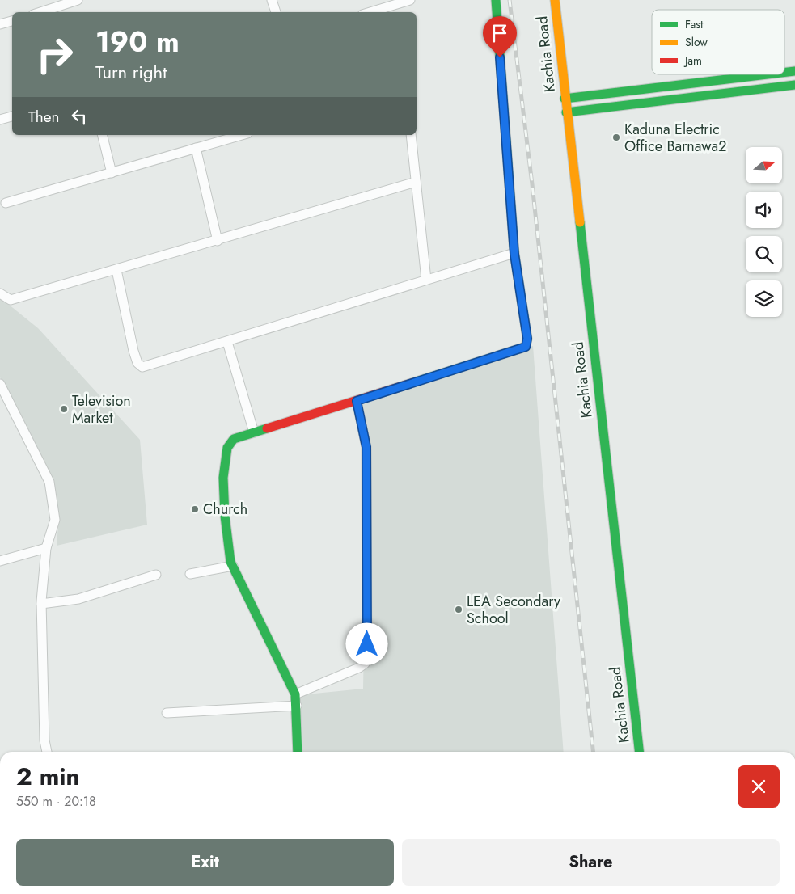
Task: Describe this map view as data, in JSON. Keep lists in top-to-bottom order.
{
  "streets": {
    "street": ["Kachia Road"]
  },
  "places": [
    "Kaduna Electric Office Barnawa2",
    "Television Market",
    "Church",
    "LEA Secondary School"
  ],
  "legend": ["Fast", "Slow", "Jam"],
  "north": "right",
  "page": {
    "turn": ["190 m", "Turn right"],
    "then": "Then",
    "heading": ["2 min", "550 m · 20:18"],
    "buttons": ["Exit", "Share"]
  }
}
